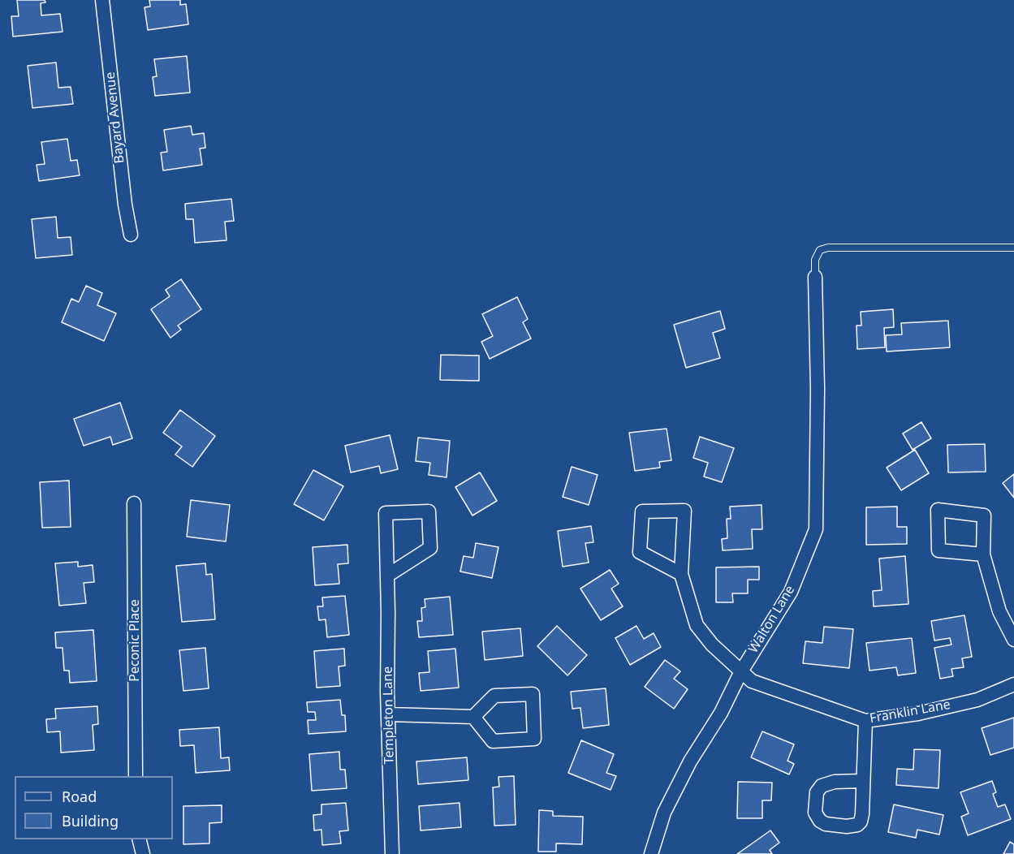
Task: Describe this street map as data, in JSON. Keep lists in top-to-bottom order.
{
  "streets": {
    "street": [
      "Bayard Avenue",
      "Walton Lane",
      "Peconic Place",
      "Franklin Lane",
      "Templeton Lane"
    ]
  },
  "crossings": [
    ["Walton Lane", "Franklin Lane"]
  ],
  "legend": ["Road", "Building"]
}
